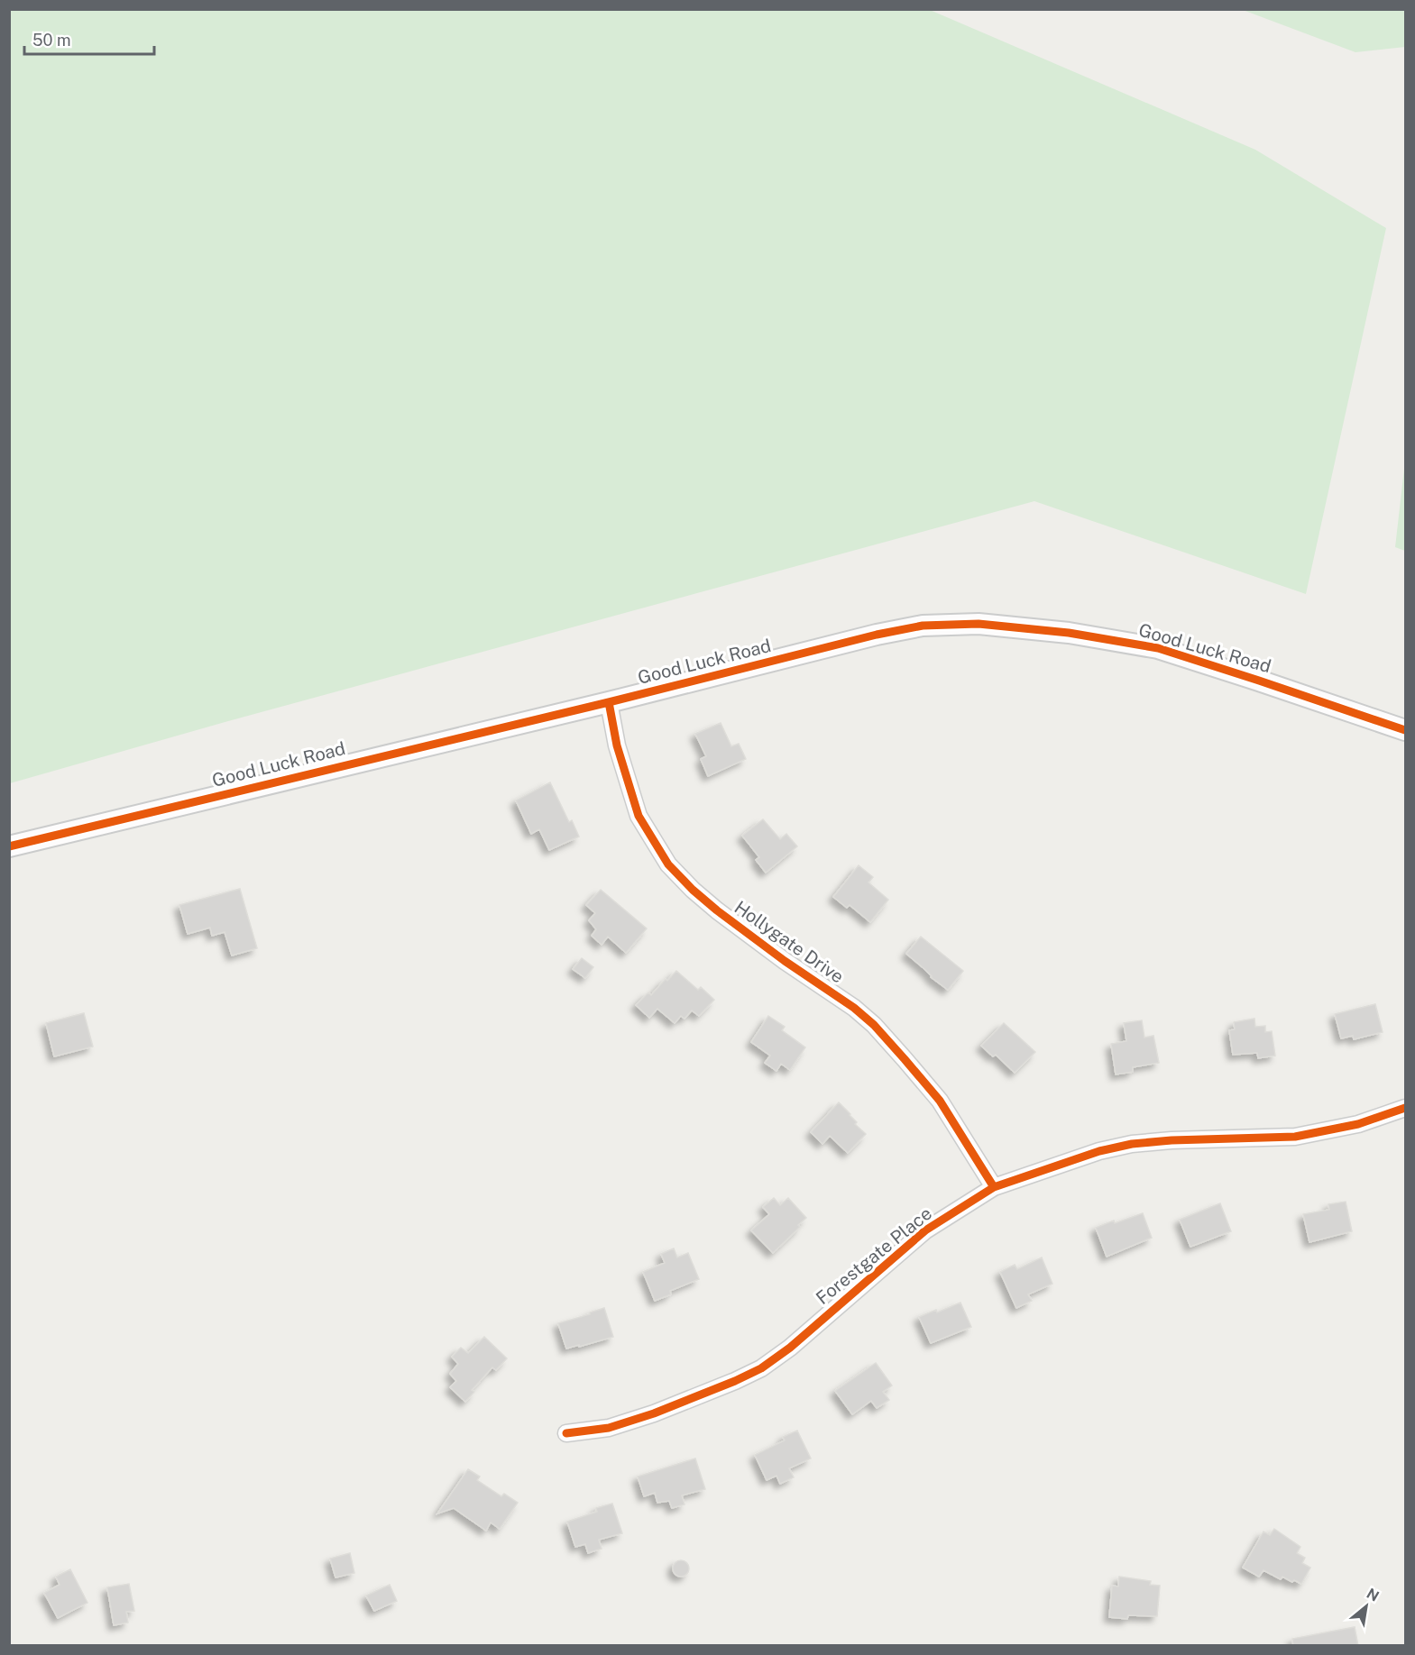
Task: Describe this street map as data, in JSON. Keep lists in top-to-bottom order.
{
  "streets": {
    "street": ["Good Luck Road", "Hollygate Drive", "Forestgate Place"]
  },
  "crossings": [
    ["Good Luck Road", "Hollygate Drive"],
    ["Hollygate Drive", "Forestgate Place"]
  ],
  "scale_bar": "50 m",
  "north": "top right"
}
